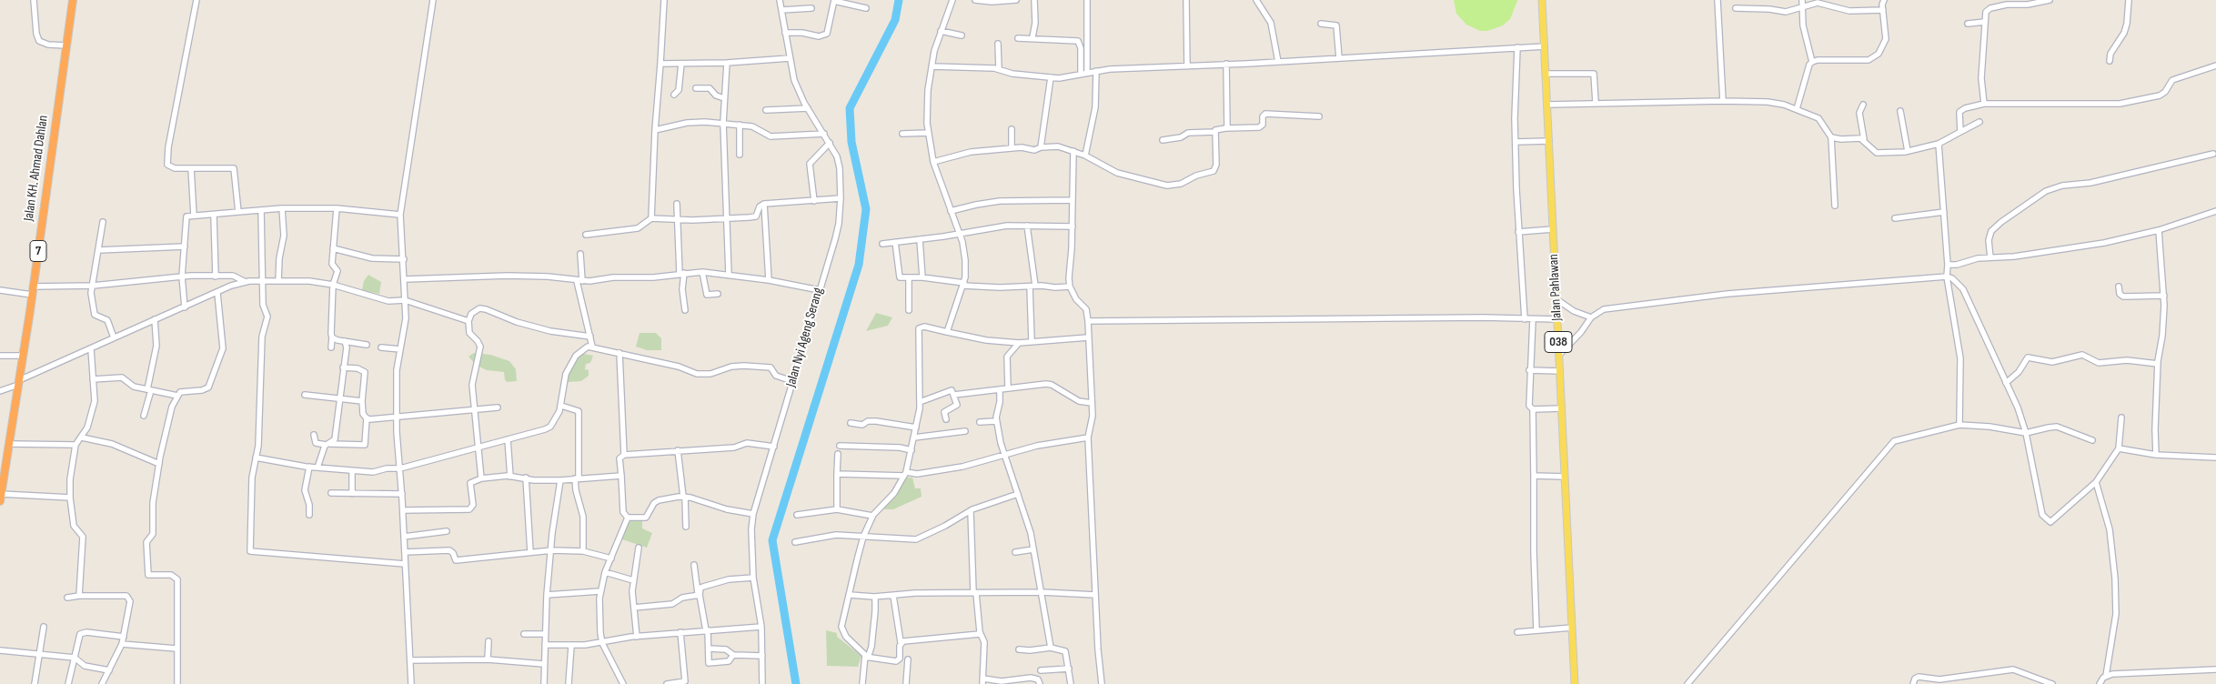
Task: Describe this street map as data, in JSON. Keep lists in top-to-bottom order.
{
  "streets": {
    "highway": ["Jalan KH. Ahmad Dahlan", "7"],
    "main road": ["Jalan Pahlawan", "038"],
    "street": ["Jalan Nyi Ageng Serang"]
  }
}
